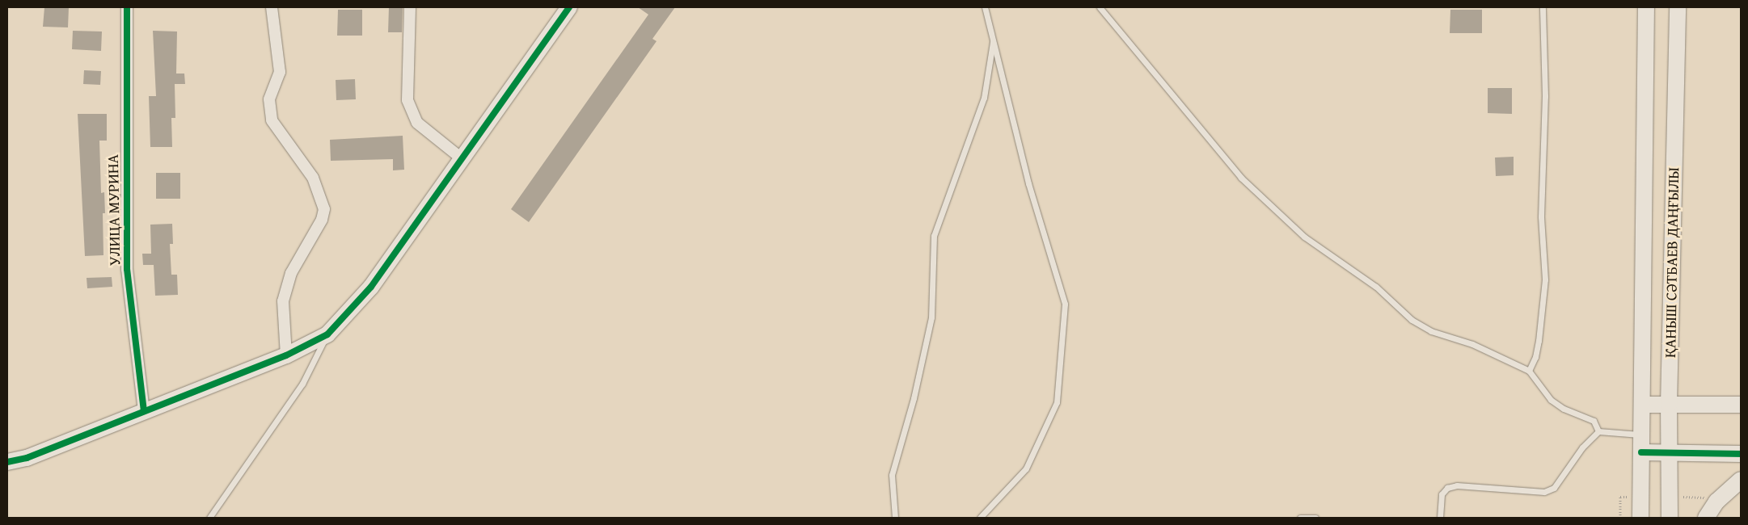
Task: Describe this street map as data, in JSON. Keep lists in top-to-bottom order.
{
  "streets": {
    "main road": ["ҚАНЫШ СӘТБАЕВ ДАҢҒЫЛЫ"],
    "street": ["УЛИЦА МУРИНА"]
  }
}
